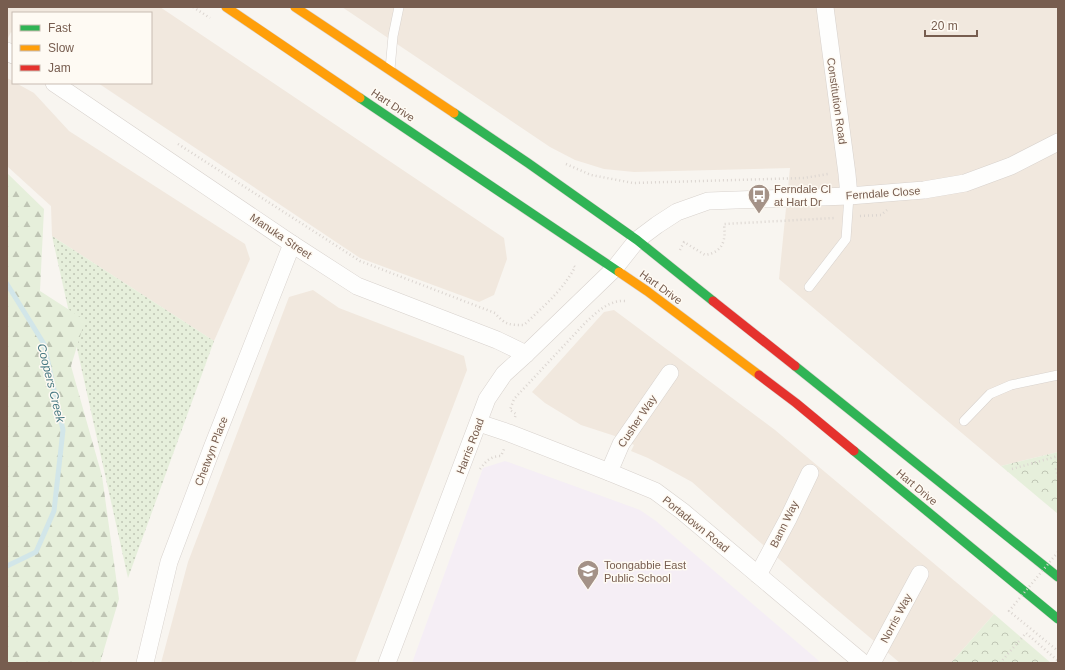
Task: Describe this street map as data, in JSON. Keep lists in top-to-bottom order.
{
  "streets": {
    "highway": ["Hart Drive"],
    "street": [
      "Constitution Road",
      "Ferndale Close",
      "Manuka Street",
      "Cusher Way",
      "Harris Road",
      "Chetwyn Place",
      "Portadown Road",
      "Bann Way",
      "Norris Way"
    ]
  },
  "crossings": [
    ["Constitution Road", "Ferndale Close"],
    ["Hart Drive", "Ferndale Close"],
    ["Hart Drive", "Harris Road"],
    ["Ferndale Close", "Harris Road"],
    ["Manuka Street", "Harris Road"],
    ["Manuka Street", "Chetwyn Place"],
    ["Cusher Way", "Portadown Road"],
    ["Harris Road", "Portadown Road"],
    ["Portadown Road", "Bann Way"]
  ],
  "water": ["Coopers Creek"],
  "places": {
    "bus stop": ["Ferndale Cl at Hart Dr"],
    "school or university": ["Toongabbie East Public School"]
  },
  "legend": ["Fast", "Slow", "Jam"],
  "scale_bar": "20 m"
}
